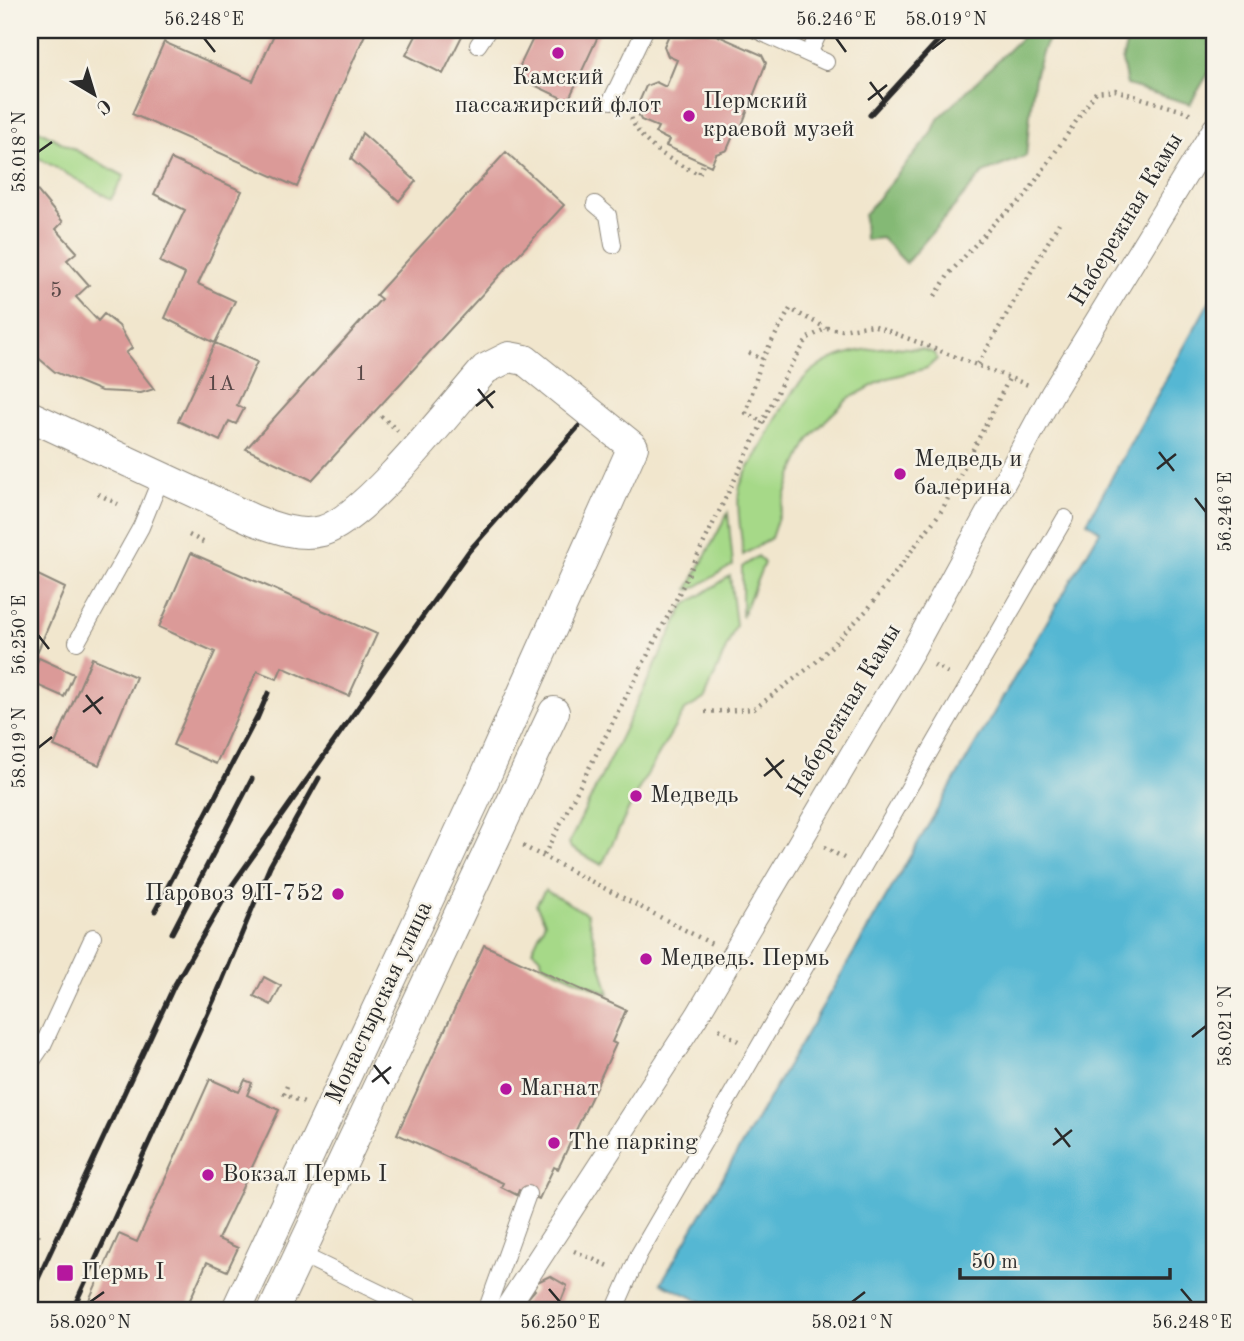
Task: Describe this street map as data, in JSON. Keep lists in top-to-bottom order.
{
  "streets": {
    "street": ["Набережная Камы", "Монастырская улица"]
  },
  "places": {
    "other": [
      "Камский пассажирский флот",
      "Пермский краевой музей",
      "Медведь и балерина",
      "Медведь",
      "Паровоз 9П-752",
      "Медведь. Пермь",
      "Магнат",
      "The паркing",
      "Вокзал Пермь I"
    ],
    "transit": ["Пермь I"]
  },
  "house_numbers": ["5", "1", "1А"],
  "scale_bar": "50 m",
  "north": "bottom right",
  "coordinates": [
    "56.248°E",
    "56.246°E",
    "58.019°N",
    "58.018°N",
    "56.250°E",
    "58.021°N",
    "58.020°N"
  ]
}
